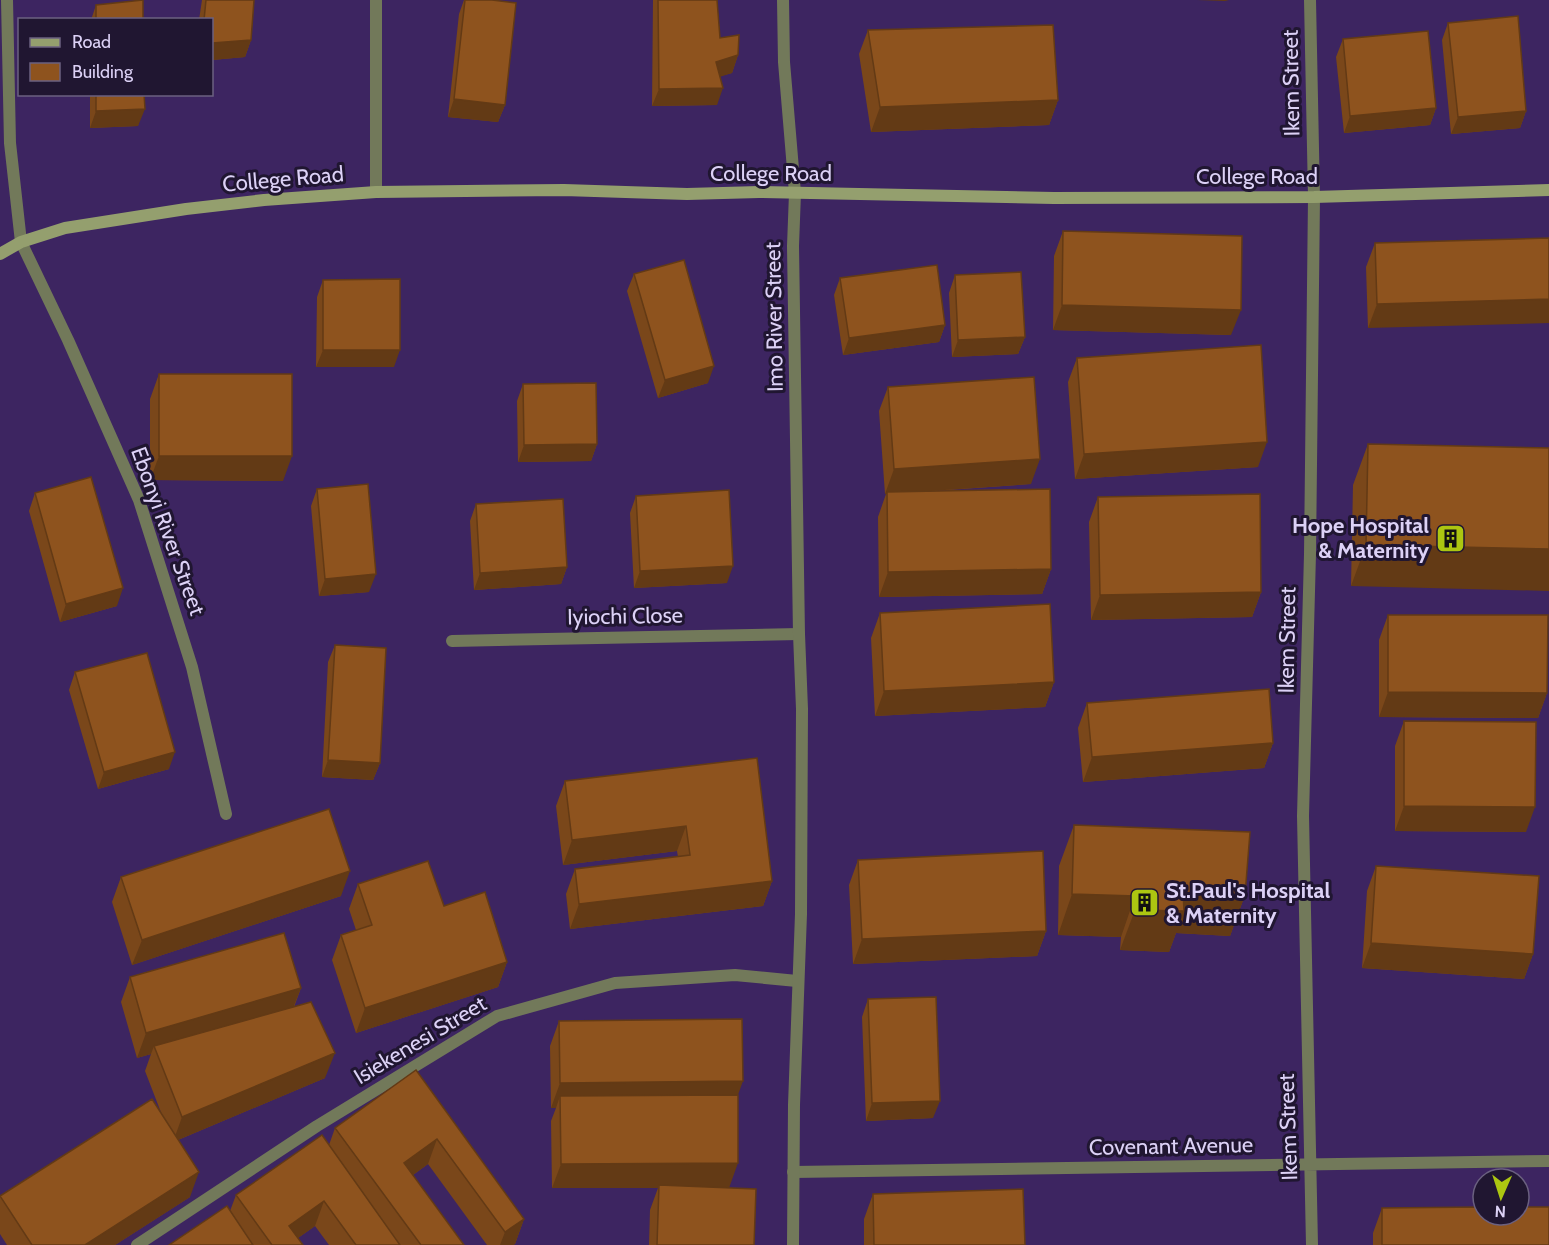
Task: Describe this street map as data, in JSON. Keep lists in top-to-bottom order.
{
  "streets": {
    "main road": ["College Road"],
    "street": [
      "Ikem Street",
      "Imo River Street",
      "Ebonyi River Street",
      "Iyiochi Close",
      "Isiekenesi Street",
      "Covenant Avenue"
    ]
  },
  "crossings": [
    ["Ikem Street", "College Road"],
    ["Ikem Street", "Covenant Avenue"],
    ["College Road", "Imo River Street"],
    ["College Road", "Ebonyi River Street"],
    ["Imo River Street", "Iyiochi Close"],
    ["Imo River Street", "Isiekenesi Street"],
    ["Imo River Street", "Covenant Avenue"]
  ],
  "places": {
    "building": ["Hope Hospital & Maternity", "St.Paul's Hospital & Maternity"]
  },
  "legend": ["Road", "Building"],
  "north": "bottom"
}
